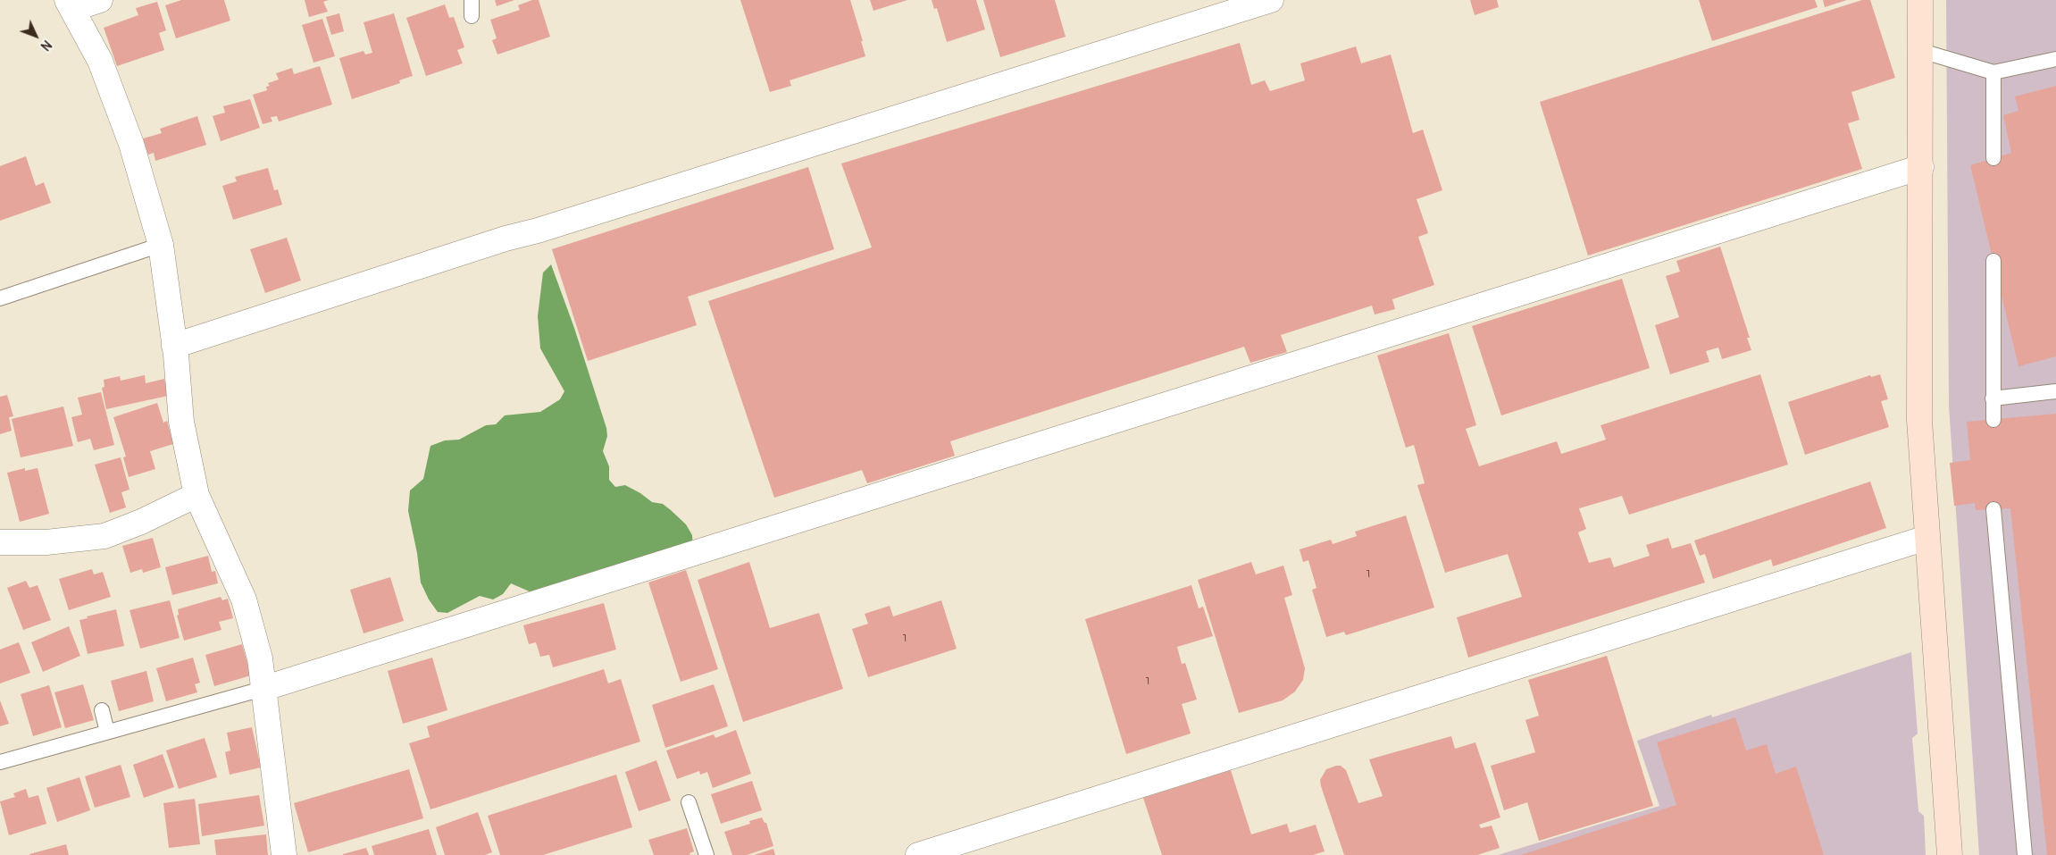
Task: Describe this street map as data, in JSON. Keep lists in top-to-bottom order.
{
  "house_numbers": ["1", "1", "1"],
  "north": "bottom right"
}
